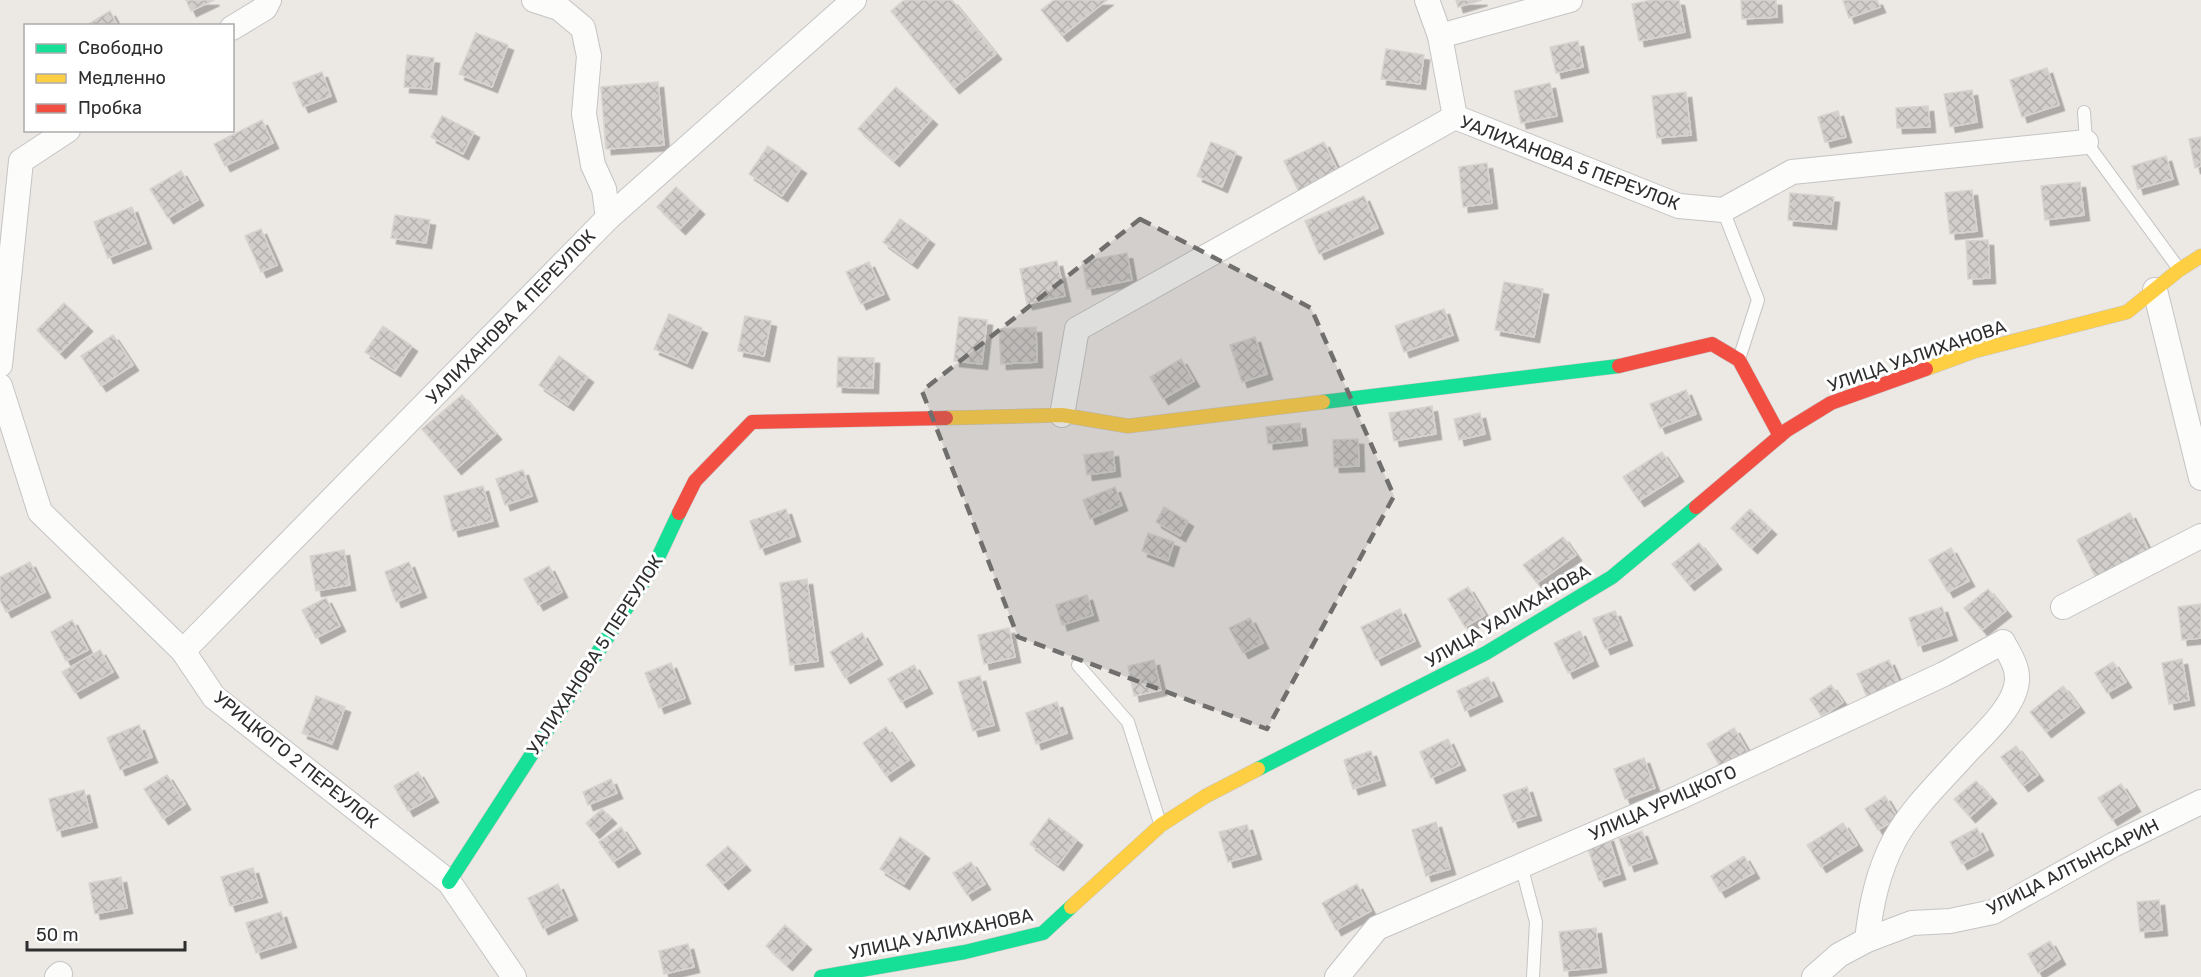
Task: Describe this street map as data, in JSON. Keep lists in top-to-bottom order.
{
  "streets": {
    "street": [
      "УАЛИХАНОВА 5 ПЕРЕУЛОК",
      "УАЛИХАНОВА 4 ПЕРЕУЛОК",
      "УЛИЦА УАЛИХАНОВА",
      "УРИЦКОГО 2 ПЕРЕУЛОК",
      "УЛИЦА УРИЦКОГО",
      "УЛИЦА АЛТЫНСАРИН"
    ]
  },
  "crossings": [
    ["УАЛИХАНОВА 5 ПЕРЕУЛОК", "УРИЦКОГО 2 ПЕРЕУЛОК"],
    ["УАЛИХАНОВА 4 ПЕРЕУЛОК", "УРИЦКОГО 2 ПЕРЕУЛОК"],
    ["УЛИЦА УРИЦКОГО", "УЛИЦА АЛТЫНСАРИН"]
  ],
  "legend": ["Свободно", "Медленно", "Пробка"],
  "scale_bar": "50 m"
}
